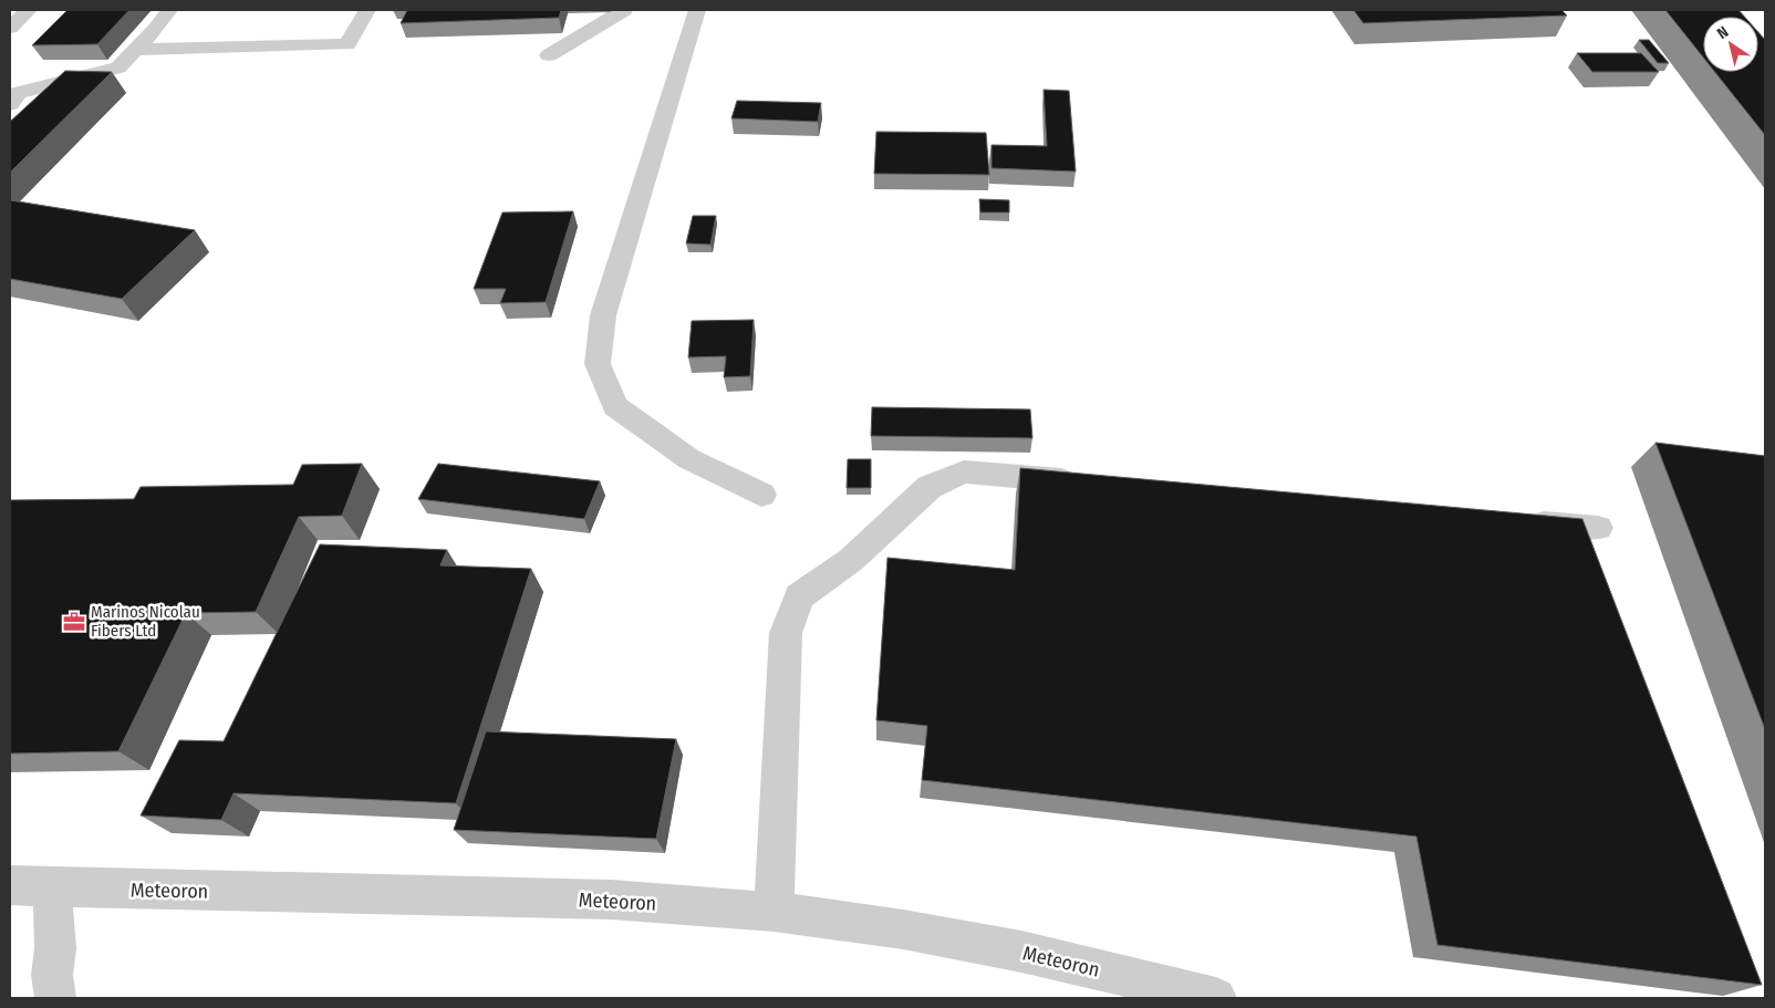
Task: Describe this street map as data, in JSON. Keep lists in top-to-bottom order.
{
  "streets": {
    "street": ["Meteoron"]
  },
  "places": {
    "office": ["Marinos Nicolau Fibers Ltd"]
  },
  "north": "top left"
}
